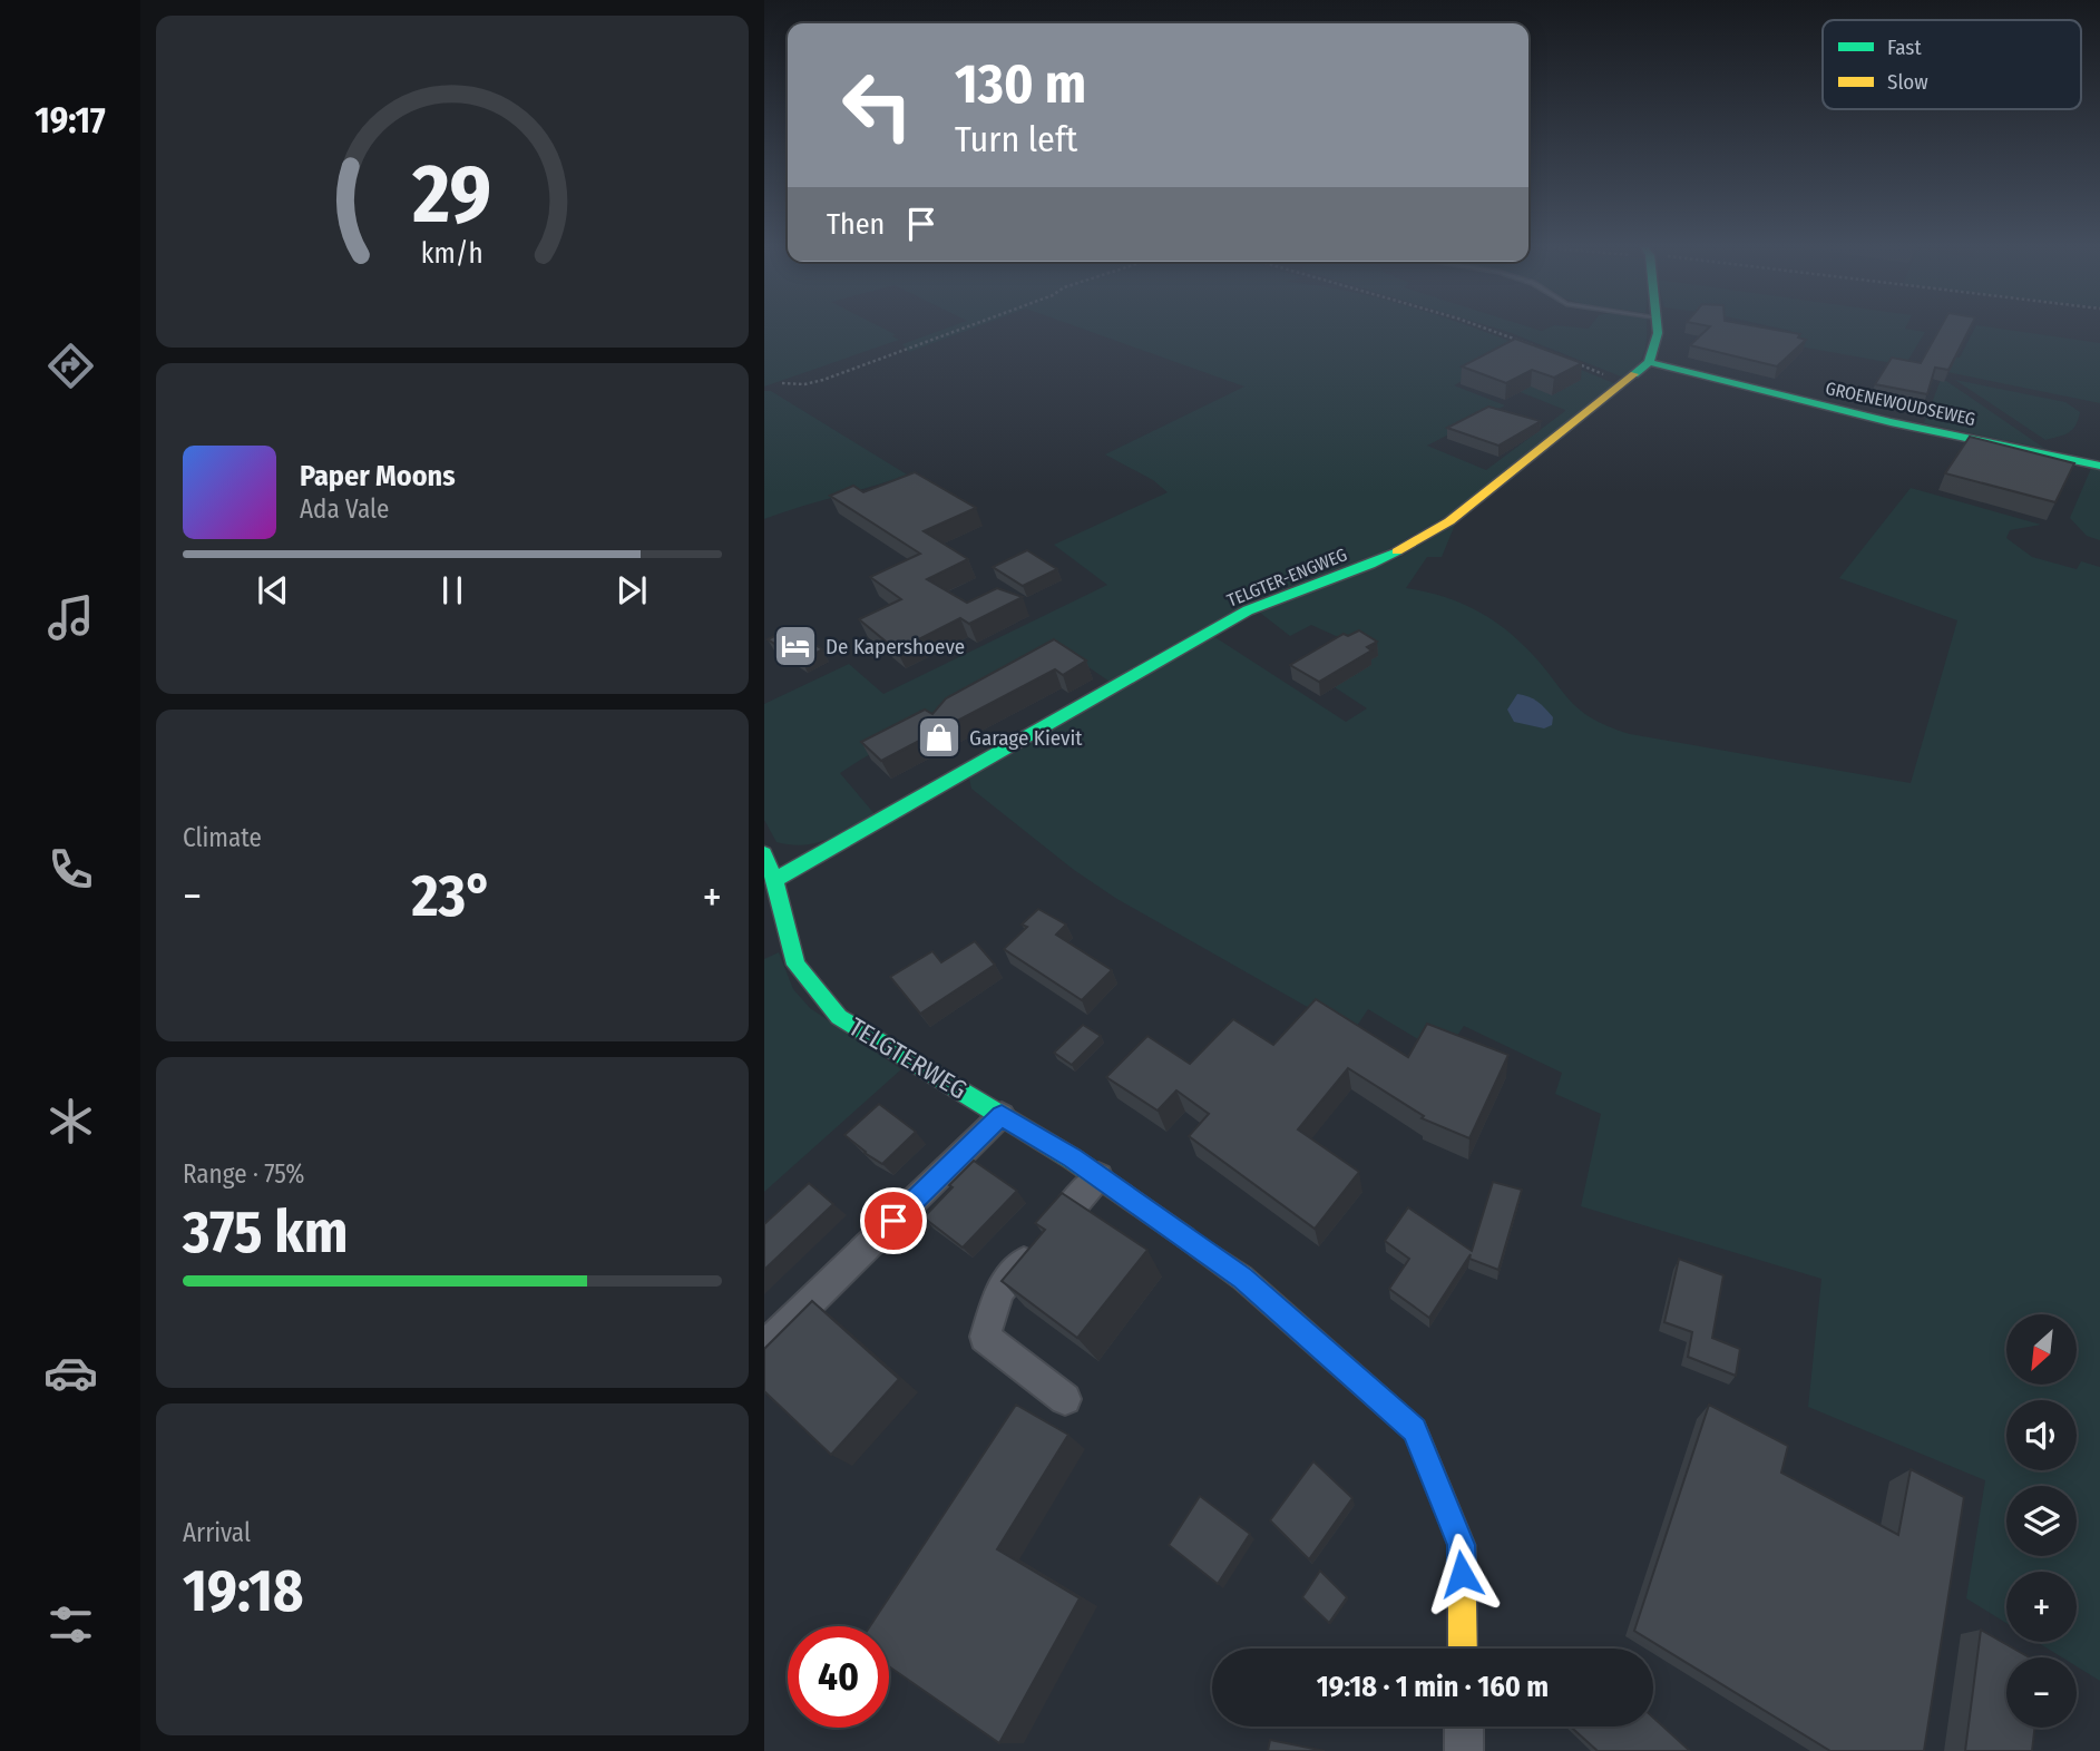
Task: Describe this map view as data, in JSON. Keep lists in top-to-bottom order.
{
  "streets": {
    "street": ["GROENEWOUDSEWEG", "TELGTER-ENGWEG", "TELGTERWEG"]
  },
  "crossings": [
    ["GROENEWOUDSEWEG", "TELGTER-ENGWEG"],
    ["TELGTER-ENGWEG", "TELGTERWEG"]
  ],
  "places": {
    "hotel": ["De Kapershoeve"],
    "shop": ["Garage Kievit"]
  },
  "legend": ["Fast", "Slow"],
  "north": "bottom left",
  "page": {
    "tabs": "19:17",
    "turn": ["130 m", "Turn left"],
    "then": "Then",
    "song": ["Paper Moons", "Ada Vale"],
    "tile": [
      "Climate",
      ["Range · 75%", "375 km"],
      ["Arrival", "19:18"]
    ],
    "heat": ["−", "23°", "+"],
    "map_buttons": ["+", "−"],
    "limit": "40",
    "trip": "19:18 · 1 min · 160 m",
    "gauge": ["29", "km/h"]
  }
}
